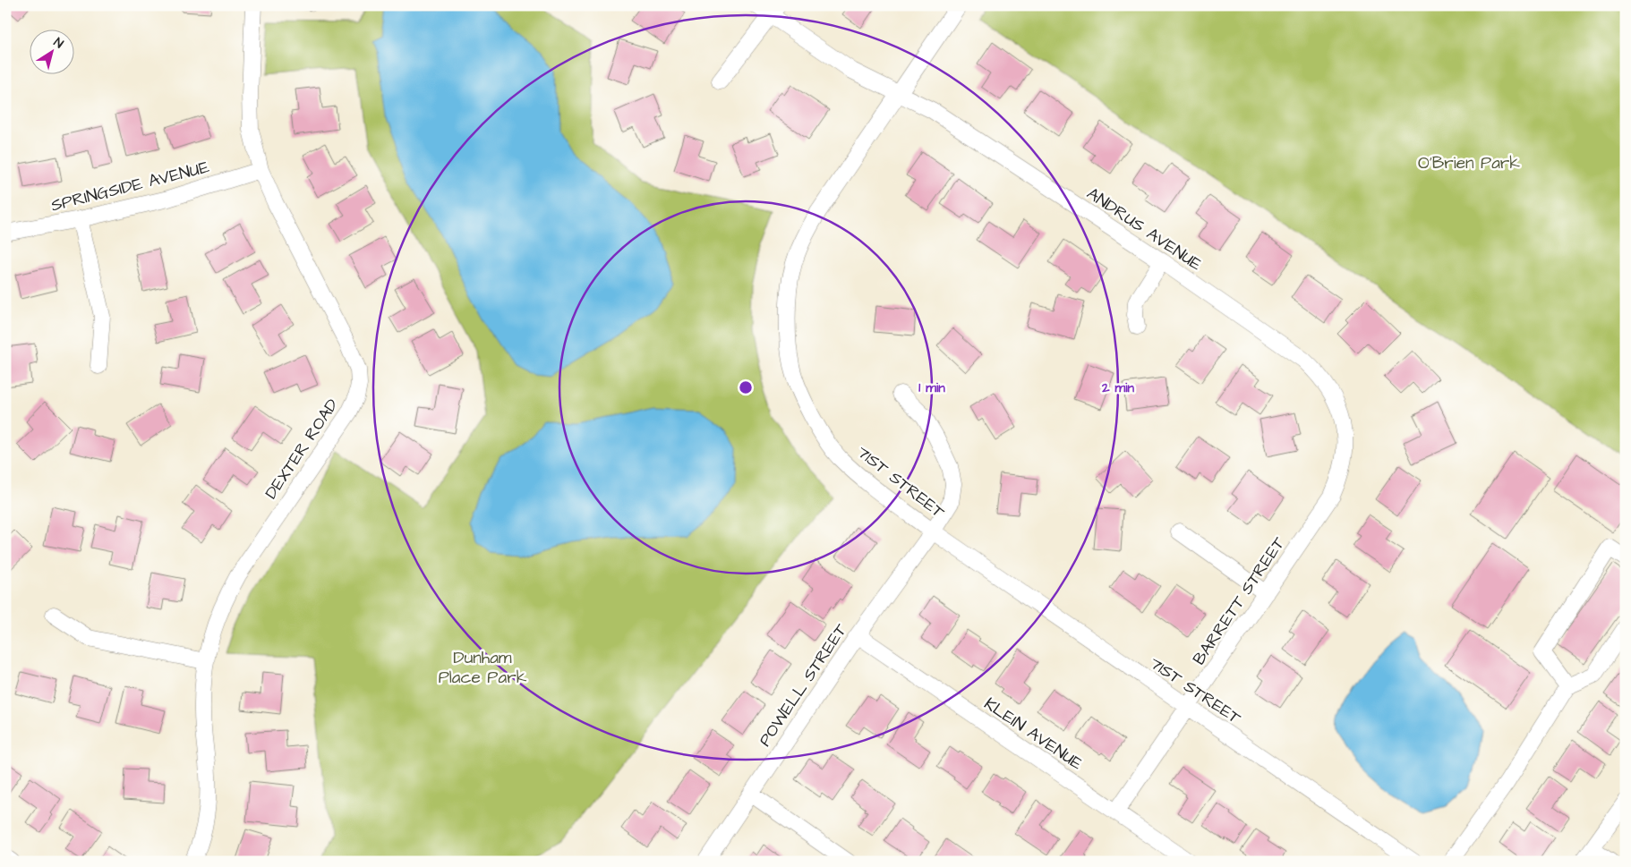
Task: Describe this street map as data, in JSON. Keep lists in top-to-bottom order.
{
  "streets": {
    "street": [
      "SPRINGSIDE AVENUE",
      "ANDRUS AVENUE",
      "DEXTER ROAD",
      "71ST STREET",
      "BARRETT STREET",
      "POWELL STREET",
      "KLEIN AVENUE"
    ]
  },
  "crossings": [
    ["SPRINGSIDE AVENUE", "DEXTER ROAD"],
    ["ANDRUS AVENUE", "71ST STREET"],
    ["ANDRUS AVENUE", "BARRETT STREET"],
    ["71ST STREET", "BARRETT STREET"],
    ["71ST STREET", "POWELL STREET"],
    ["BARRETT STREET", "KLEIN AVENUE"],
    ["POWELL STREET", "KLEIN AVENUE"]
  ],
  "parks": ["O'Brien Park", "Dunham Place Park"],
  "north": "top right",
  "rings": ["1 min", "2 min"]
}
